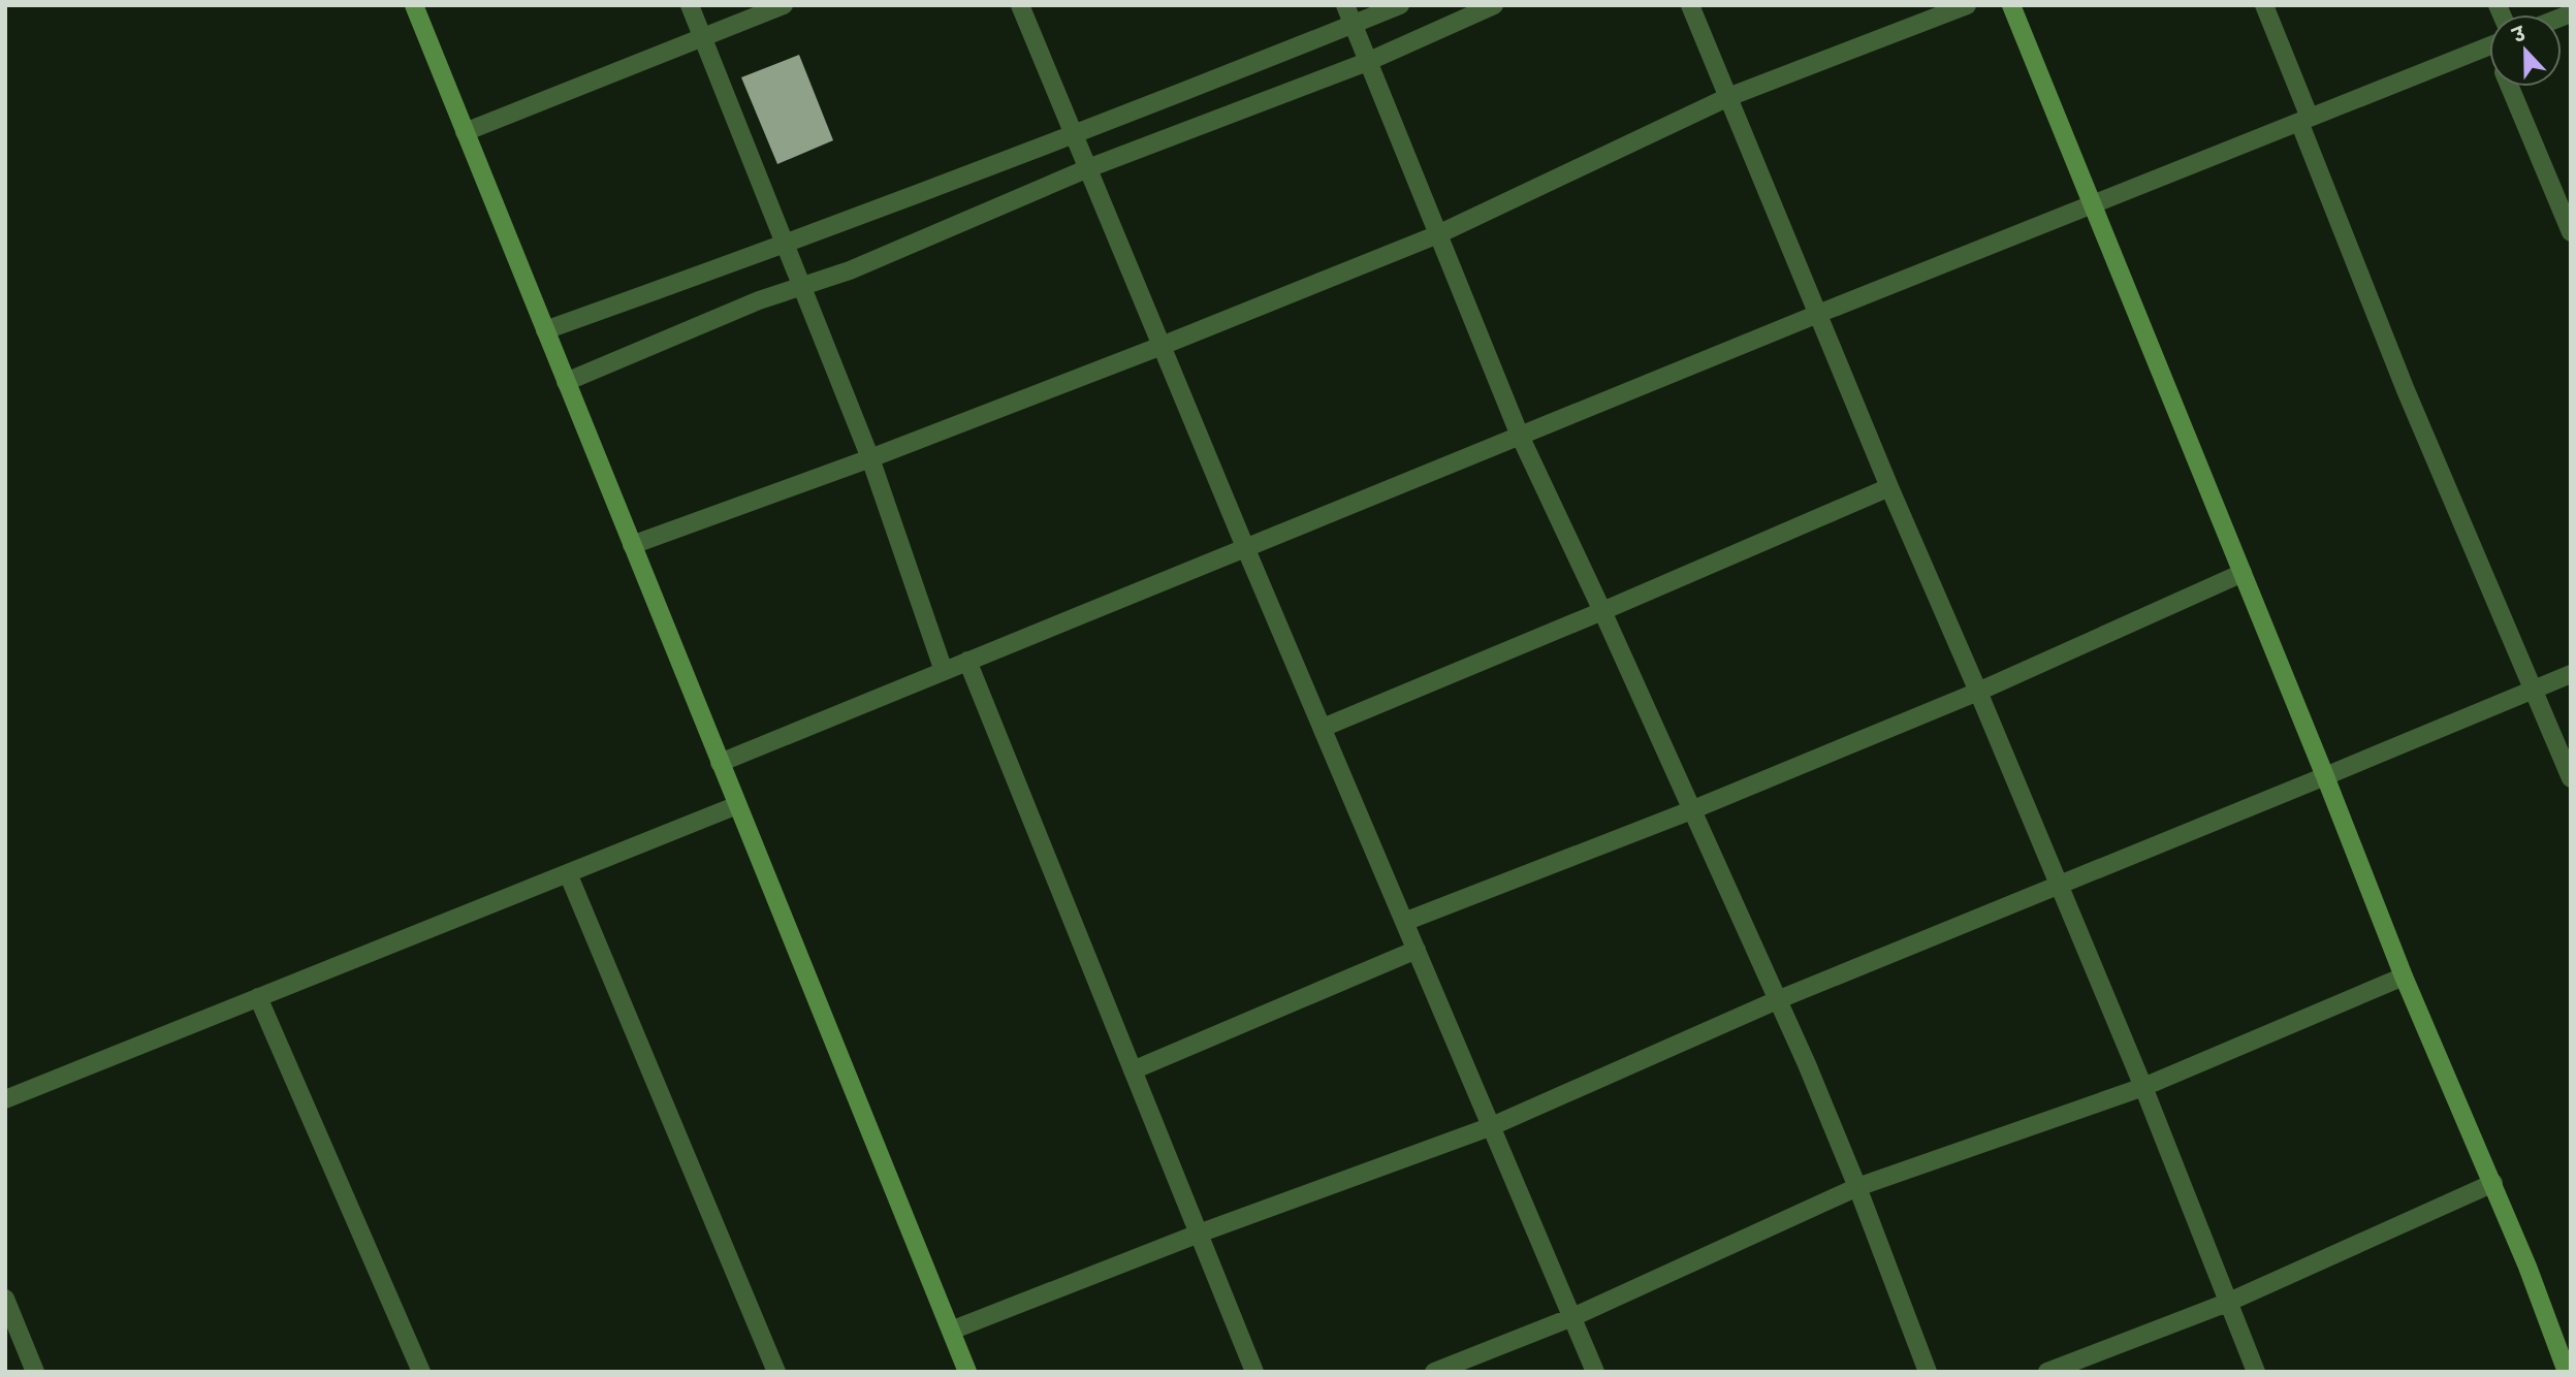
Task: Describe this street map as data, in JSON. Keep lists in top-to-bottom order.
{
  "north": "top"
}
